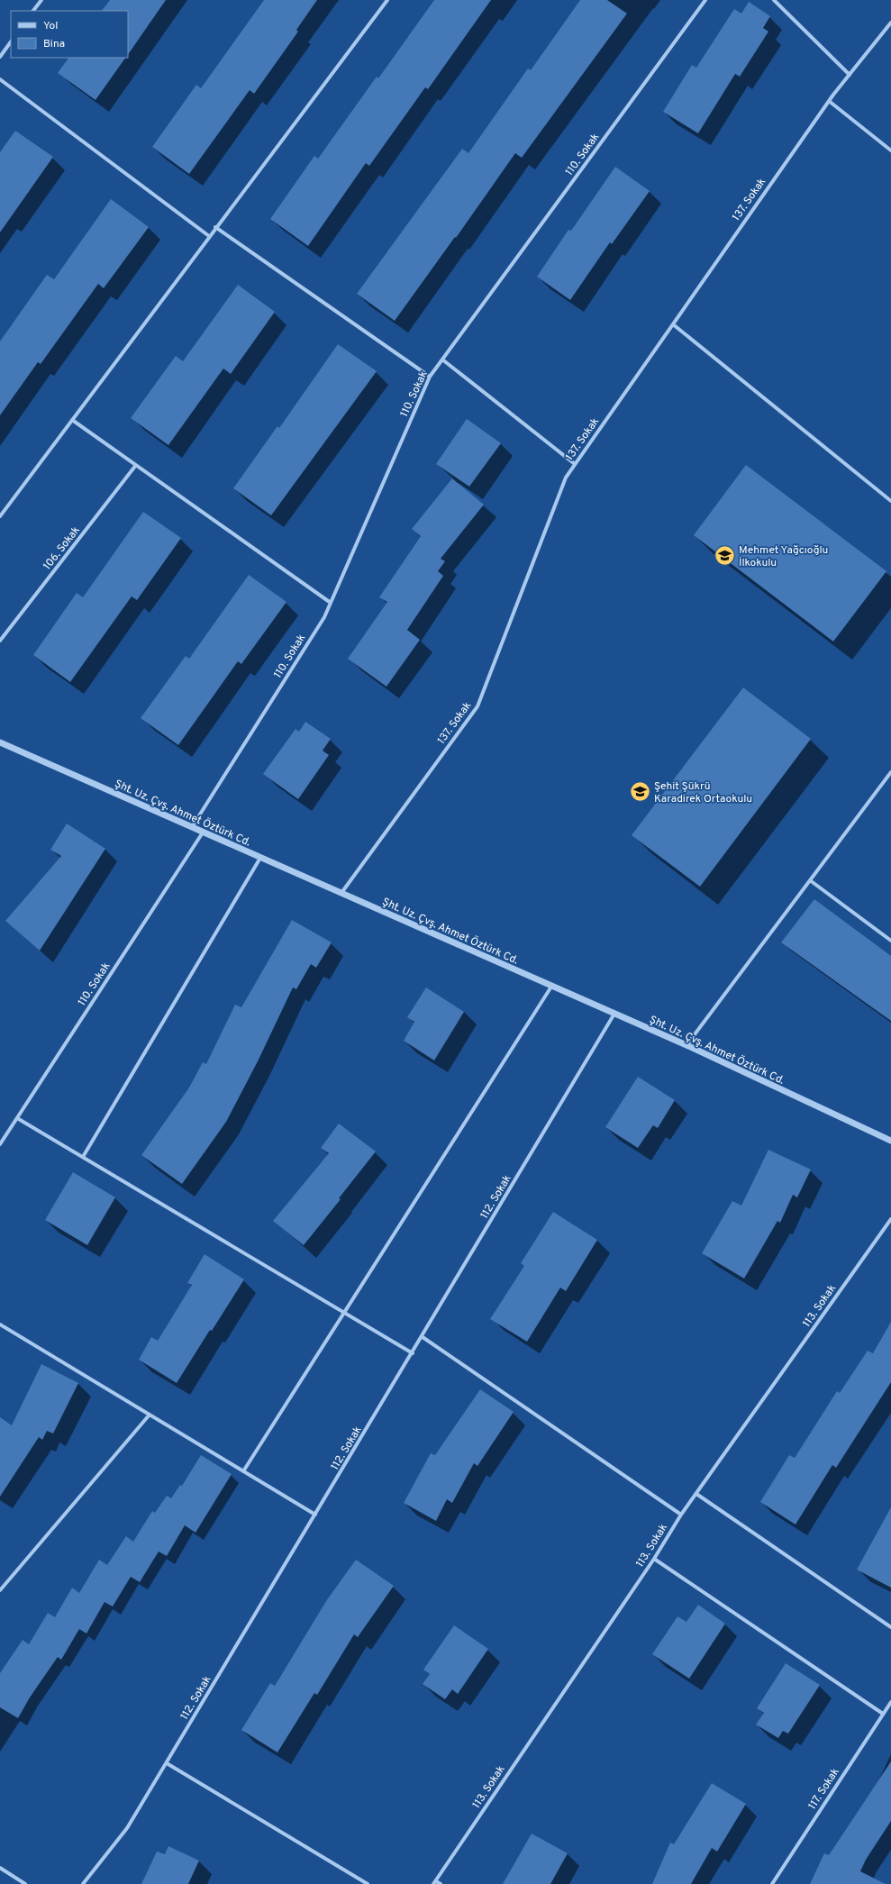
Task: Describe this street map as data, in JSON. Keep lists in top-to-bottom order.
{
  "streets": {
    "street": [
      "110. Sokak",
      "137. Sokak",
      "106. Sokak",
      "Şht. Uz. Çvş. Ahmet Öztürk Cd.",
      "112. Sokak",
      "113. Sokak",
      "117. Sokak"
    ]
  },
  "crossings": [
    ["110. Sokak", "Şht. Uz. Çvş. Ahmet Öztürk Cd."],
    ["137. Sokak", "Şht. Uz. Çvş. Ahmet Öztürk Cd."],
    ["Şht. Uz. Çvş. Ahmet Öztürk Cd.", "112. Sokak"]
  ],
  "places": {
    "school or university": ["Mehmet Yağcıoğlu İlkokulu", "Şehit Şükrü Karadirek Ortaokulu"]
  },
  "legend": ["Yol", "Bina"]
}
